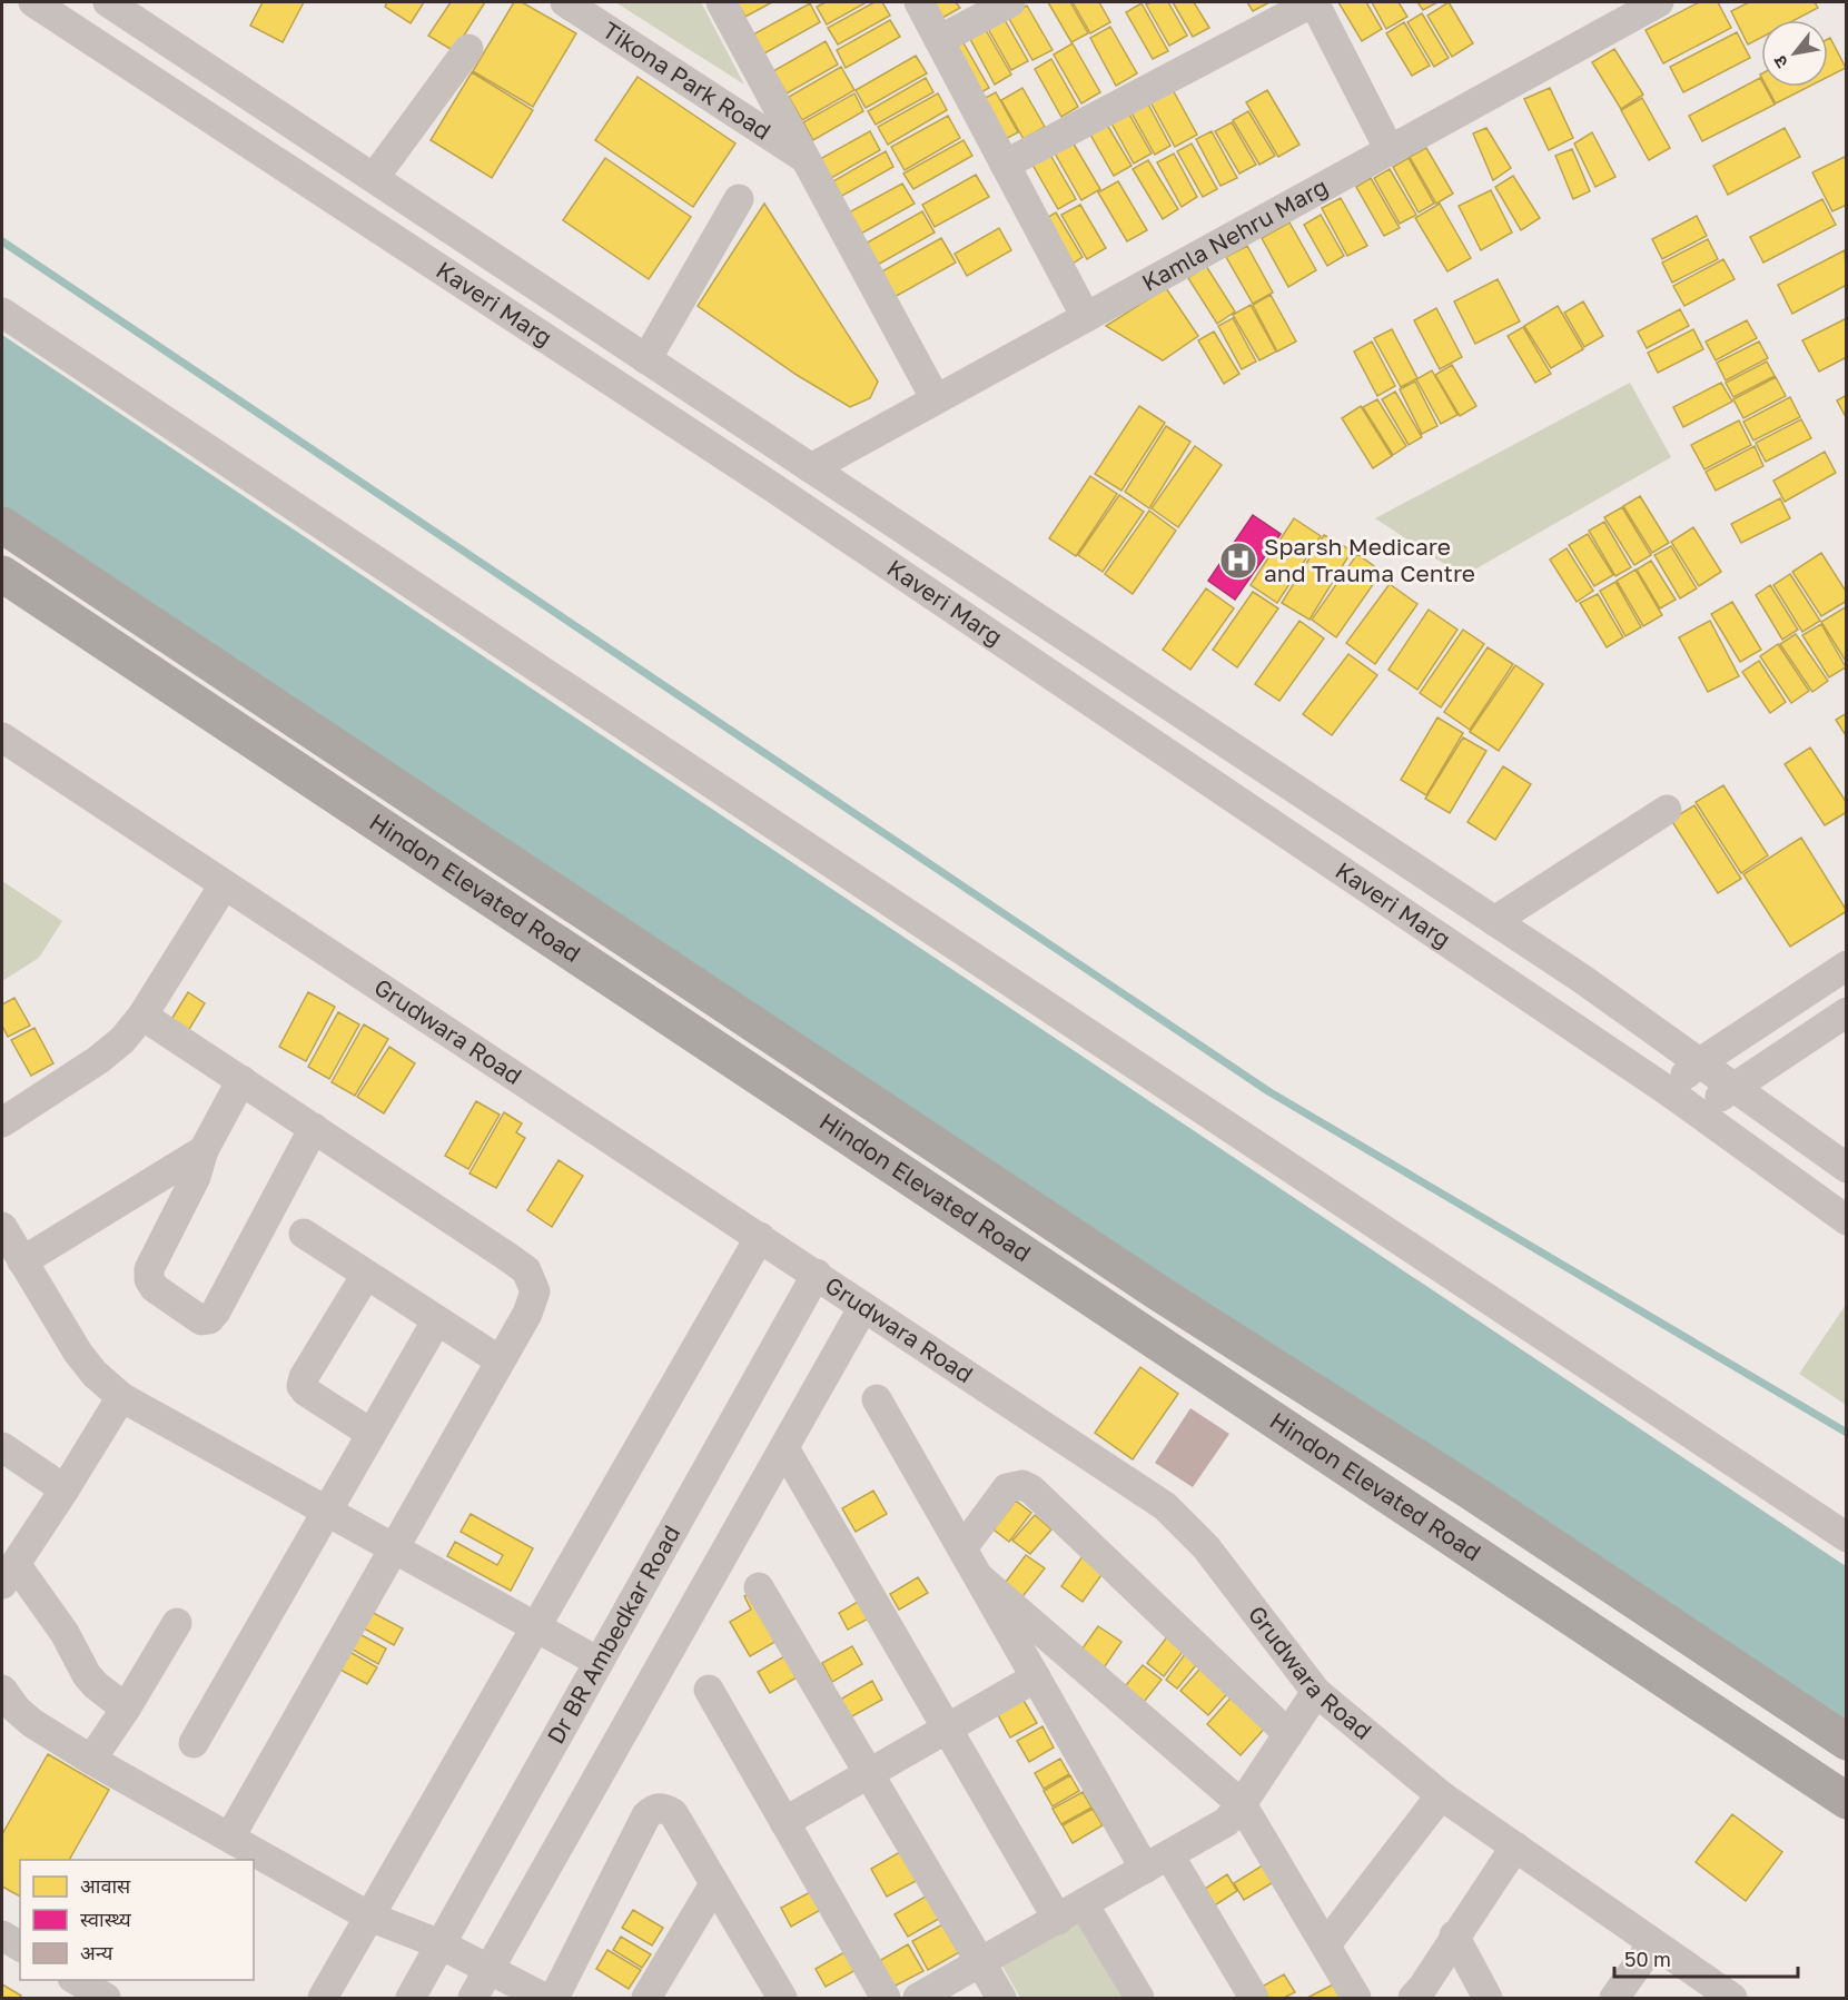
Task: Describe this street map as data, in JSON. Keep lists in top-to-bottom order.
{
  "streets": {
    "highway": ["Hindon Elevated Road"],
    "street": [
      "Tikona Park Road",
      "Kamla Nehru Marg",
      "Kaveri Marg",
      "Grudwara Road",
      "Dr BR Ambedkar Road"
    ]
  },
  "crossings": [
    ["Tikona Park Road", "Kamla Nehru Marg"],
    ["Kamla Nehru Marg", "Kaveri Marg"],
    ["Grudwara Road", "Dr BR Ambedkar Road"]
  ],
  "places": {
    "hospital": ["Sparsh Medicare and Trauma Centre"]
  },
  "legend": ["आवास", "स्वास्थ्य", "अन्य"],
  "scale_bar": "50 m",
  "north": "bottom left"
}
